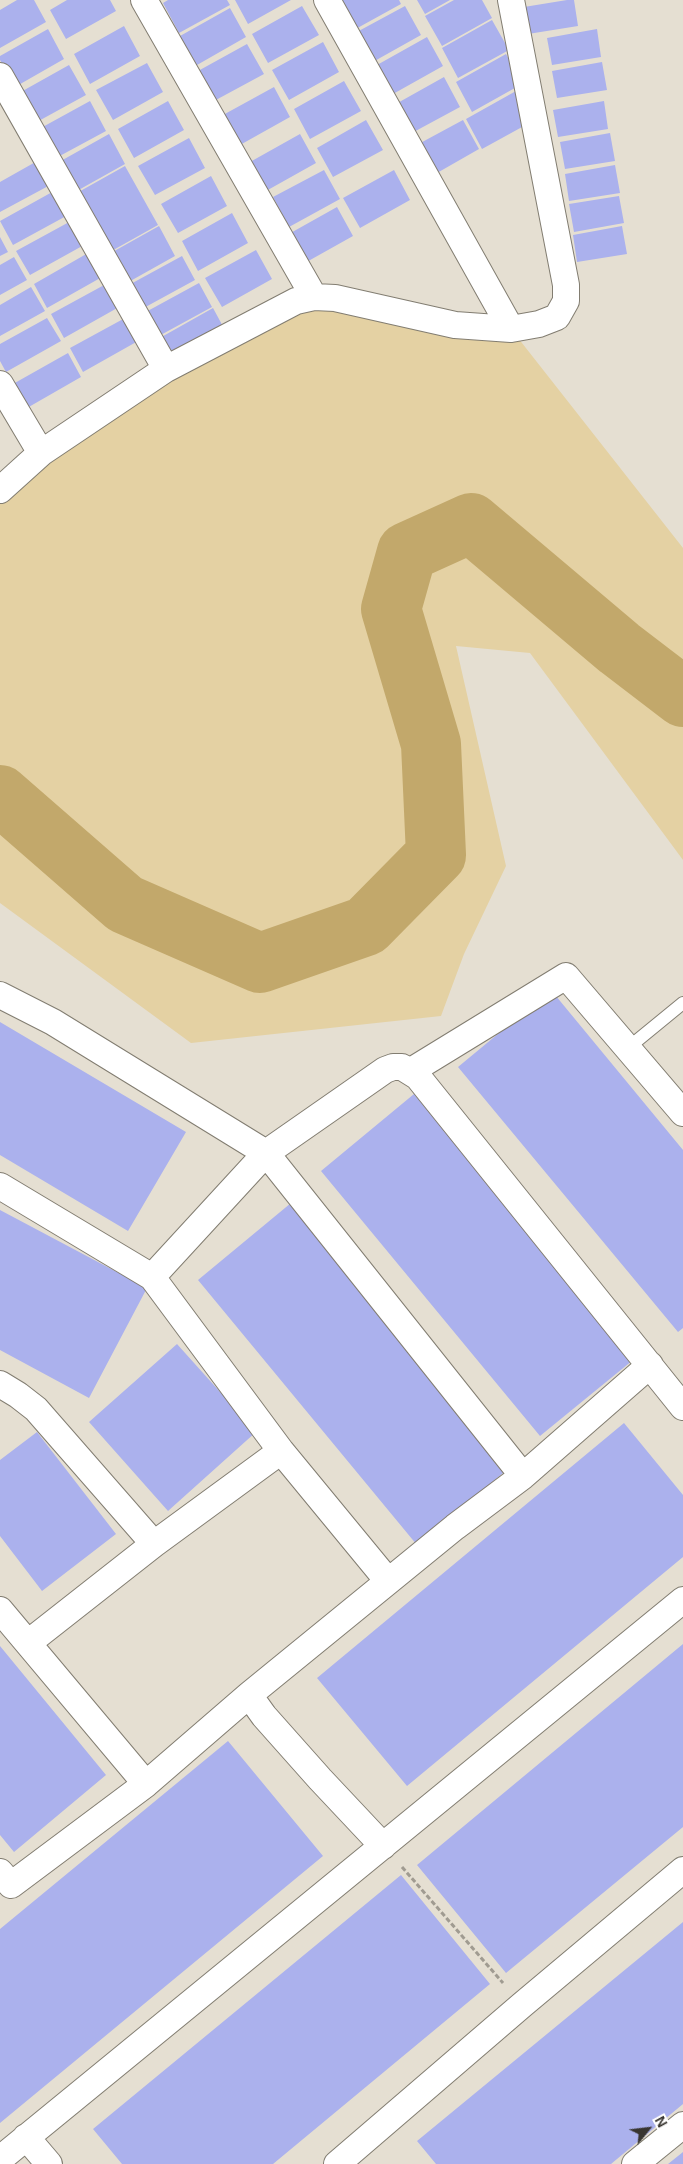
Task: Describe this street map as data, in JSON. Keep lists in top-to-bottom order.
{
  "north": "top right"
}
